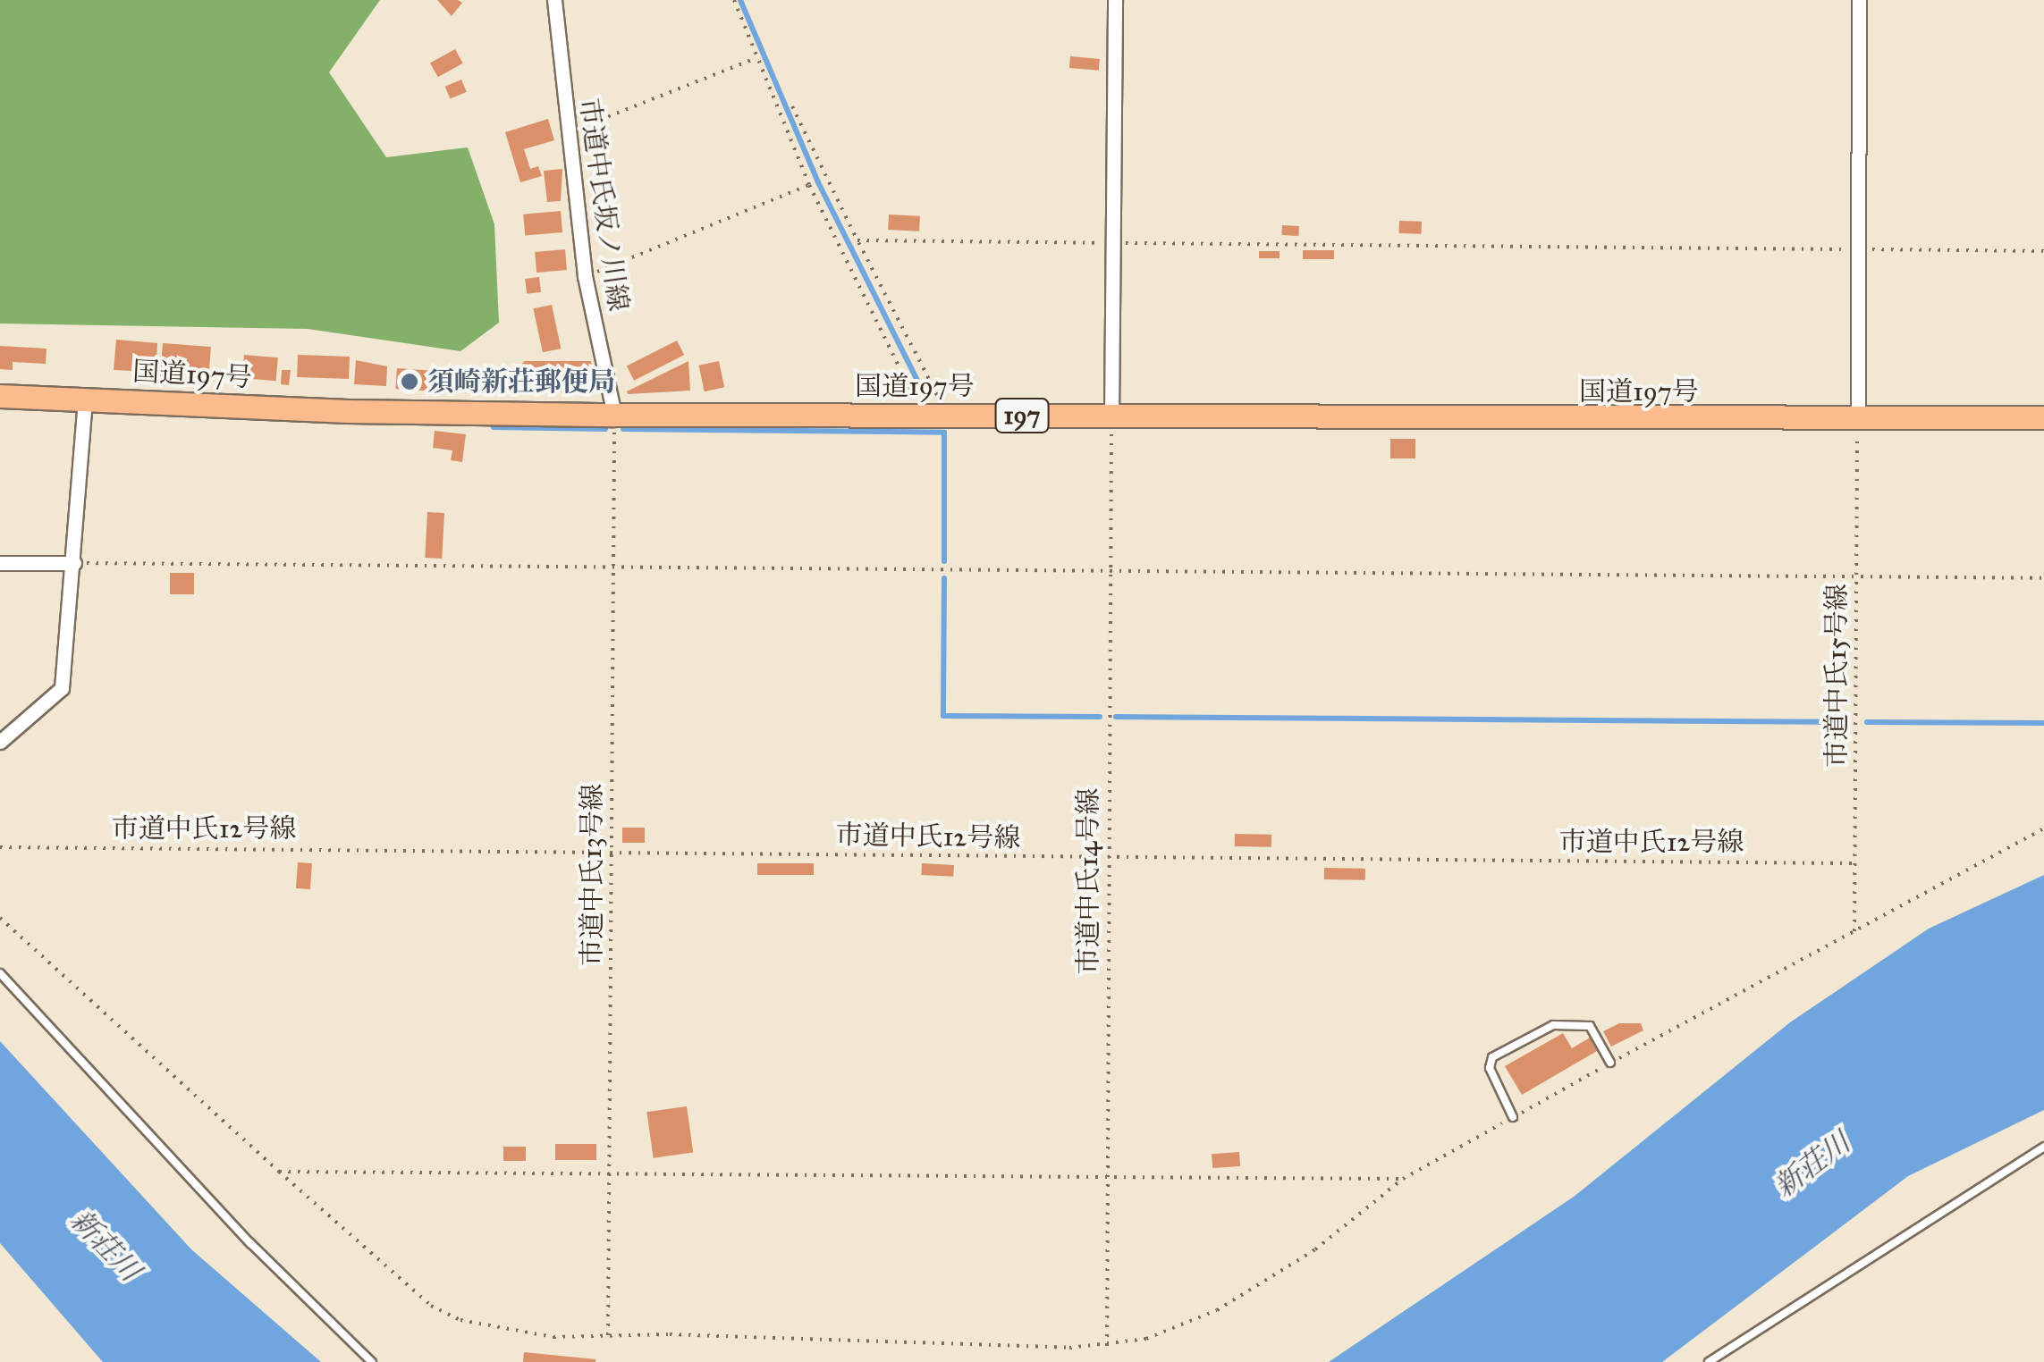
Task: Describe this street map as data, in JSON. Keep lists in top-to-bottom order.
{
  "streets": {
    "highway": ["国道197号", "197"],
    "street": ["市道中氏坂ノ川線"],
    "path": [
      "市道中氏15号線",
      "市道中氏12号線",
      "市道中氏13号線",
      "市道中氏14号線"
    ]
  },
  "crossings": [
    ["市道中氏坂ノ川線", "国道197号"],
    ["市道中氏坂ノ川線", "市道中氏13号線"],
    ["国道197号", "市道中氏15号線"],
    ["国道197号", "市道中氏13号線"],
    ["国道197号", "市道中氏14号線"],
    ["市道中氏15号線", "市道中氏12号線"],
    ["市道中氏12号線", "市道中氏13号線"],
    ["市道中氏12号線", "市道中氏14号線"]
  ],
  "water": ["新荘川"],
  "places": ["須崎新荘郵便局"]
}
